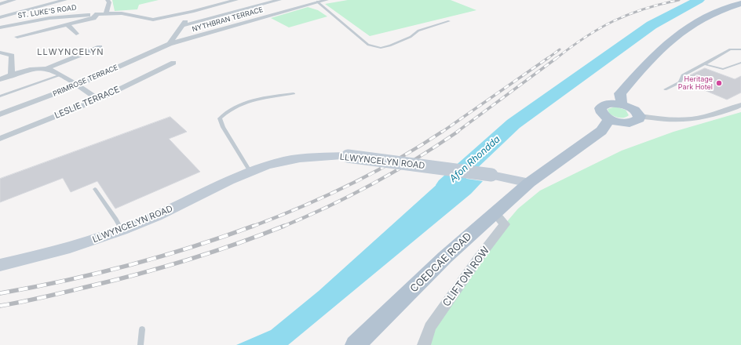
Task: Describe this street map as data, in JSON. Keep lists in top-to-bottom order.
{
  "streets": {
    "main road": ["LLWYNCELYN ROAD", "COEDCAE ROAD"],
    "street": [
      "ST. LUKE'S ROAD",
      "NYTHBRAN TERRACE",
      "PRIMROSE TERRACE",
      "LESLIE TERRACE",
      "CLIFTON ROW"
    ]
  },
  "crossings": [
    ["NYTHBRAN TERRACE", "PRIMROSE TERRACE"],
    ["LLWYNCELYN ROAD", "COEDCAE ROAD"],
    ["COEDCAE ROAD", "CLIFTON ROW"]
  ],
  "districts": ["LLWYNCELYN"],
  "water": ["Afon Rhondda"],
  "places": ["Heritage Park Hotel"]
}
